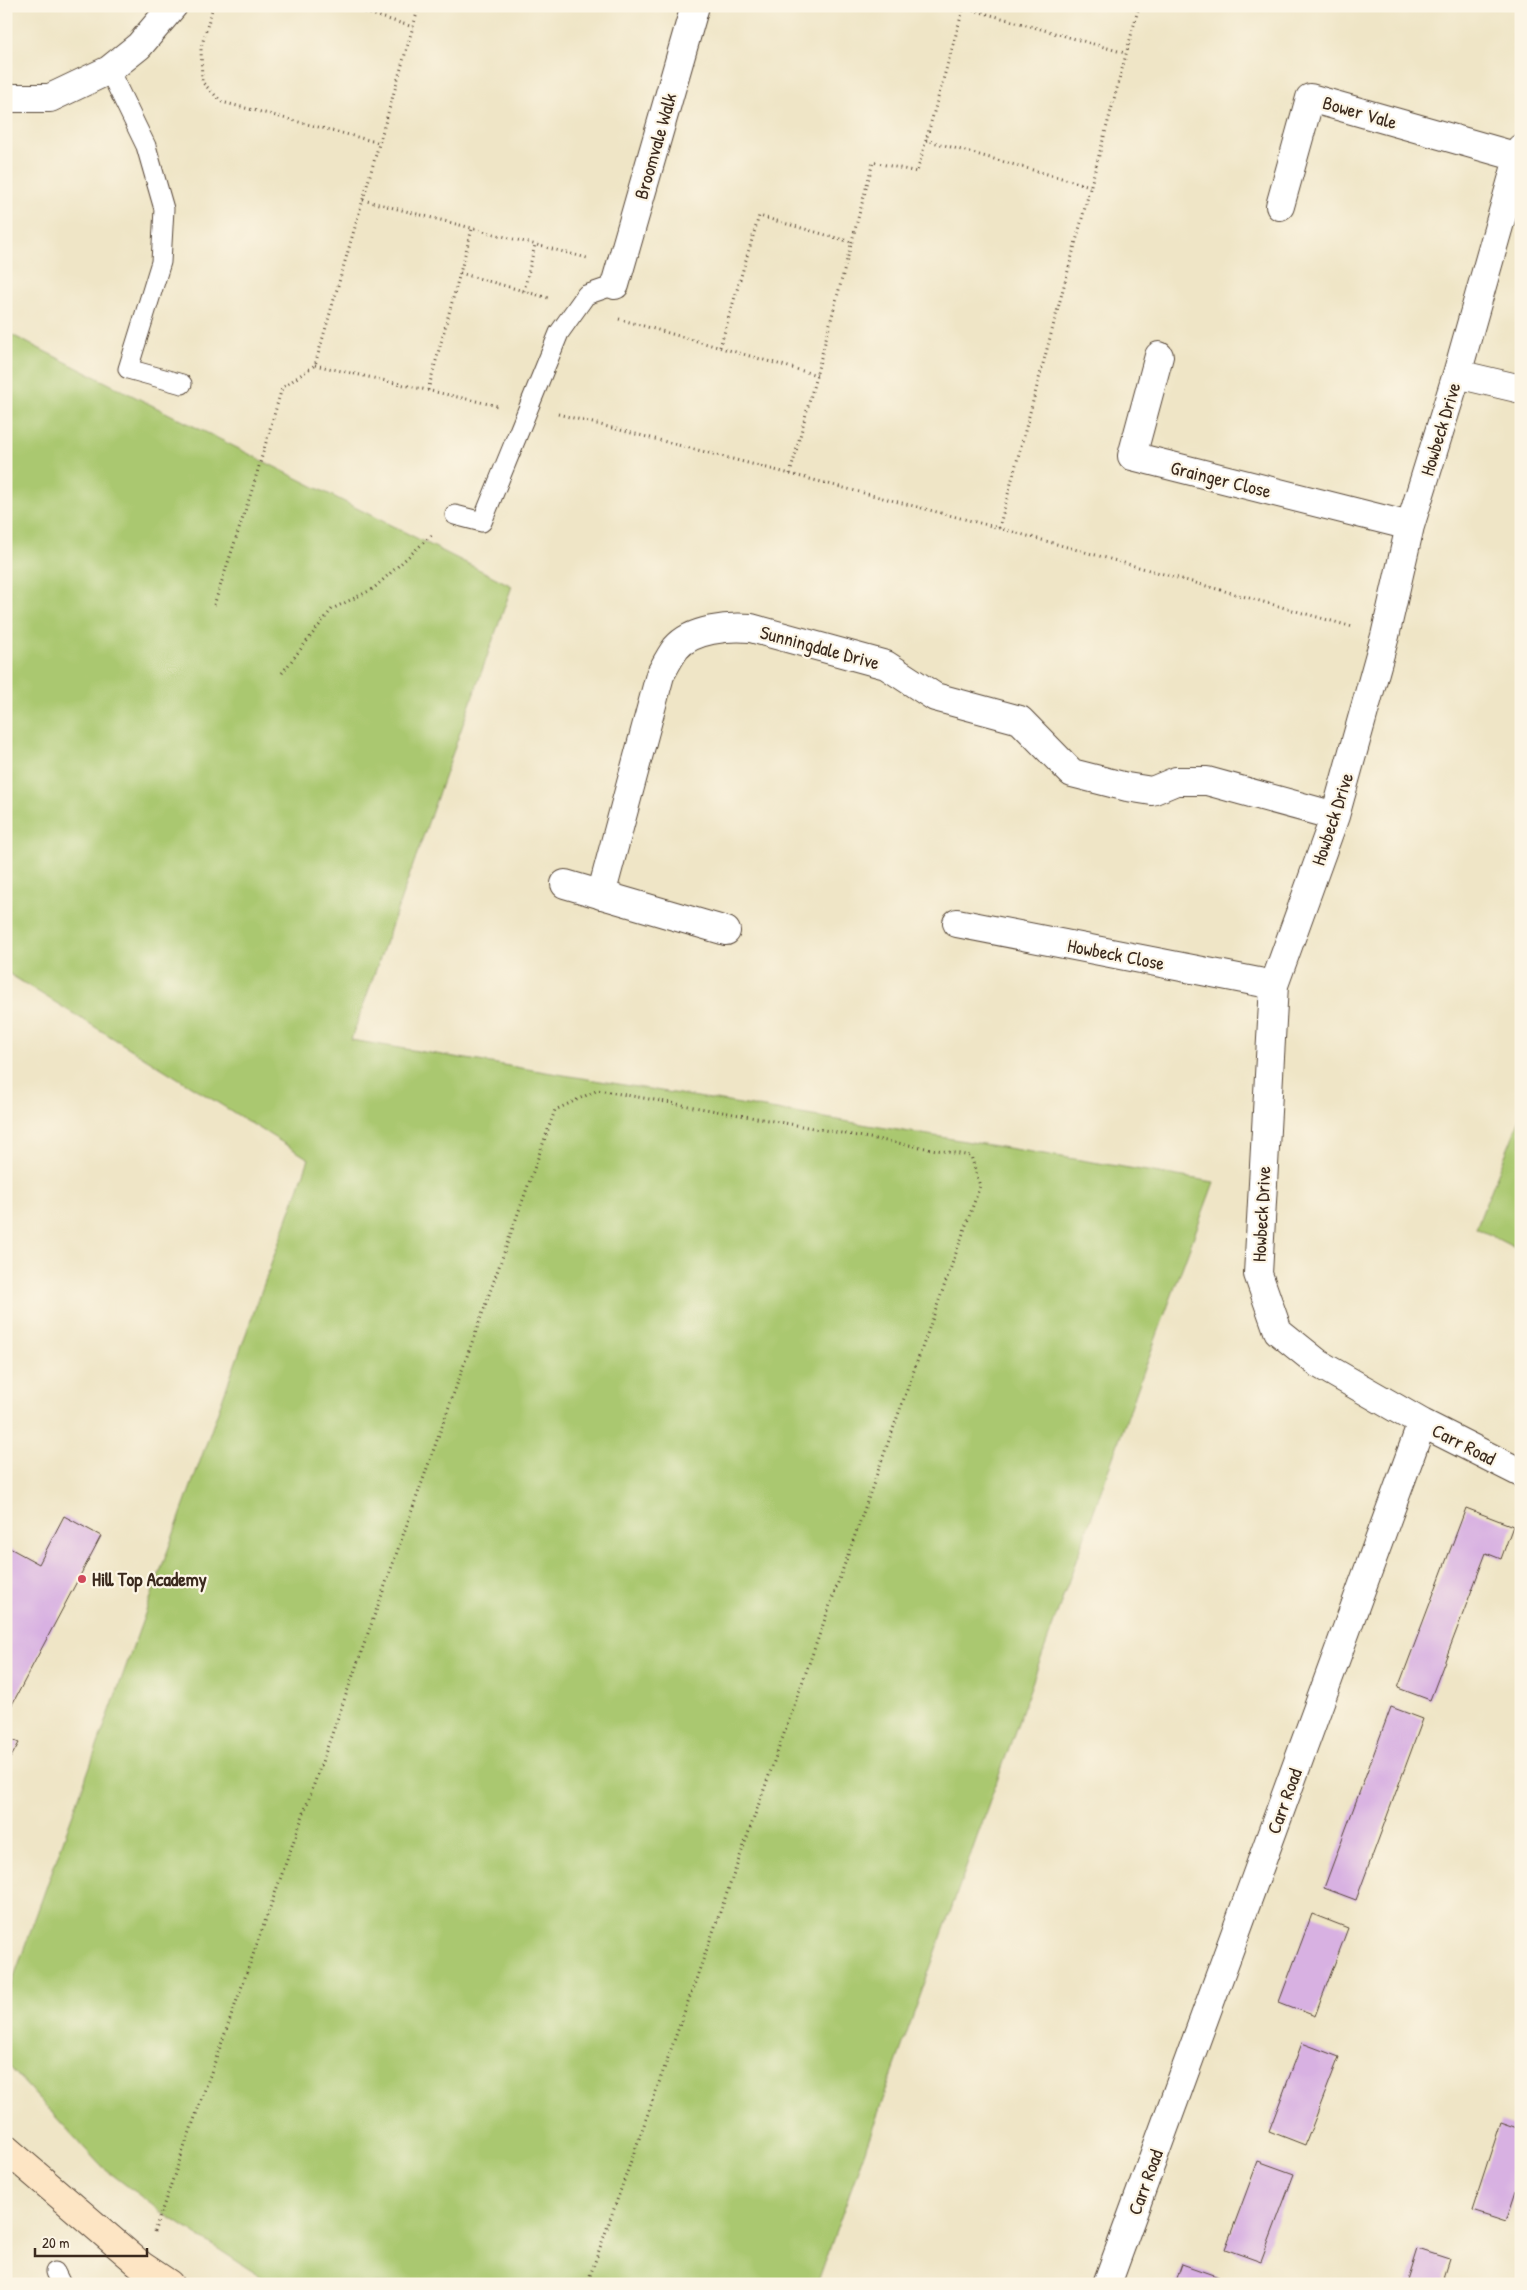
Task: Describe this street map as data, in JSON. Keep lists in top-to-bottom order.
{
  "streets": {
    "street": [
      "Bower Vale",
      "Broomvale Walk",
      "Howbeck Drive",
      "Grainger Close",
      "Sunningdale Drive",
      "Howbeck Close",
      "Carr Road"
    ]
  },
  "crossings": [
    ["Bower Vale", "Howbeck Drive"],
    ["Howbeck Drive", "Grainger Close"],
    ["Howbeck Drive", "Sunningdale Drive"],
    ["Howbeck Drive", "Howbeck Close"],
    ["Howbeck Drive", "Carr Road"]
  ],
  "places": ["Hill Top Academy"],
  "scale_bar": "20 m"
}
